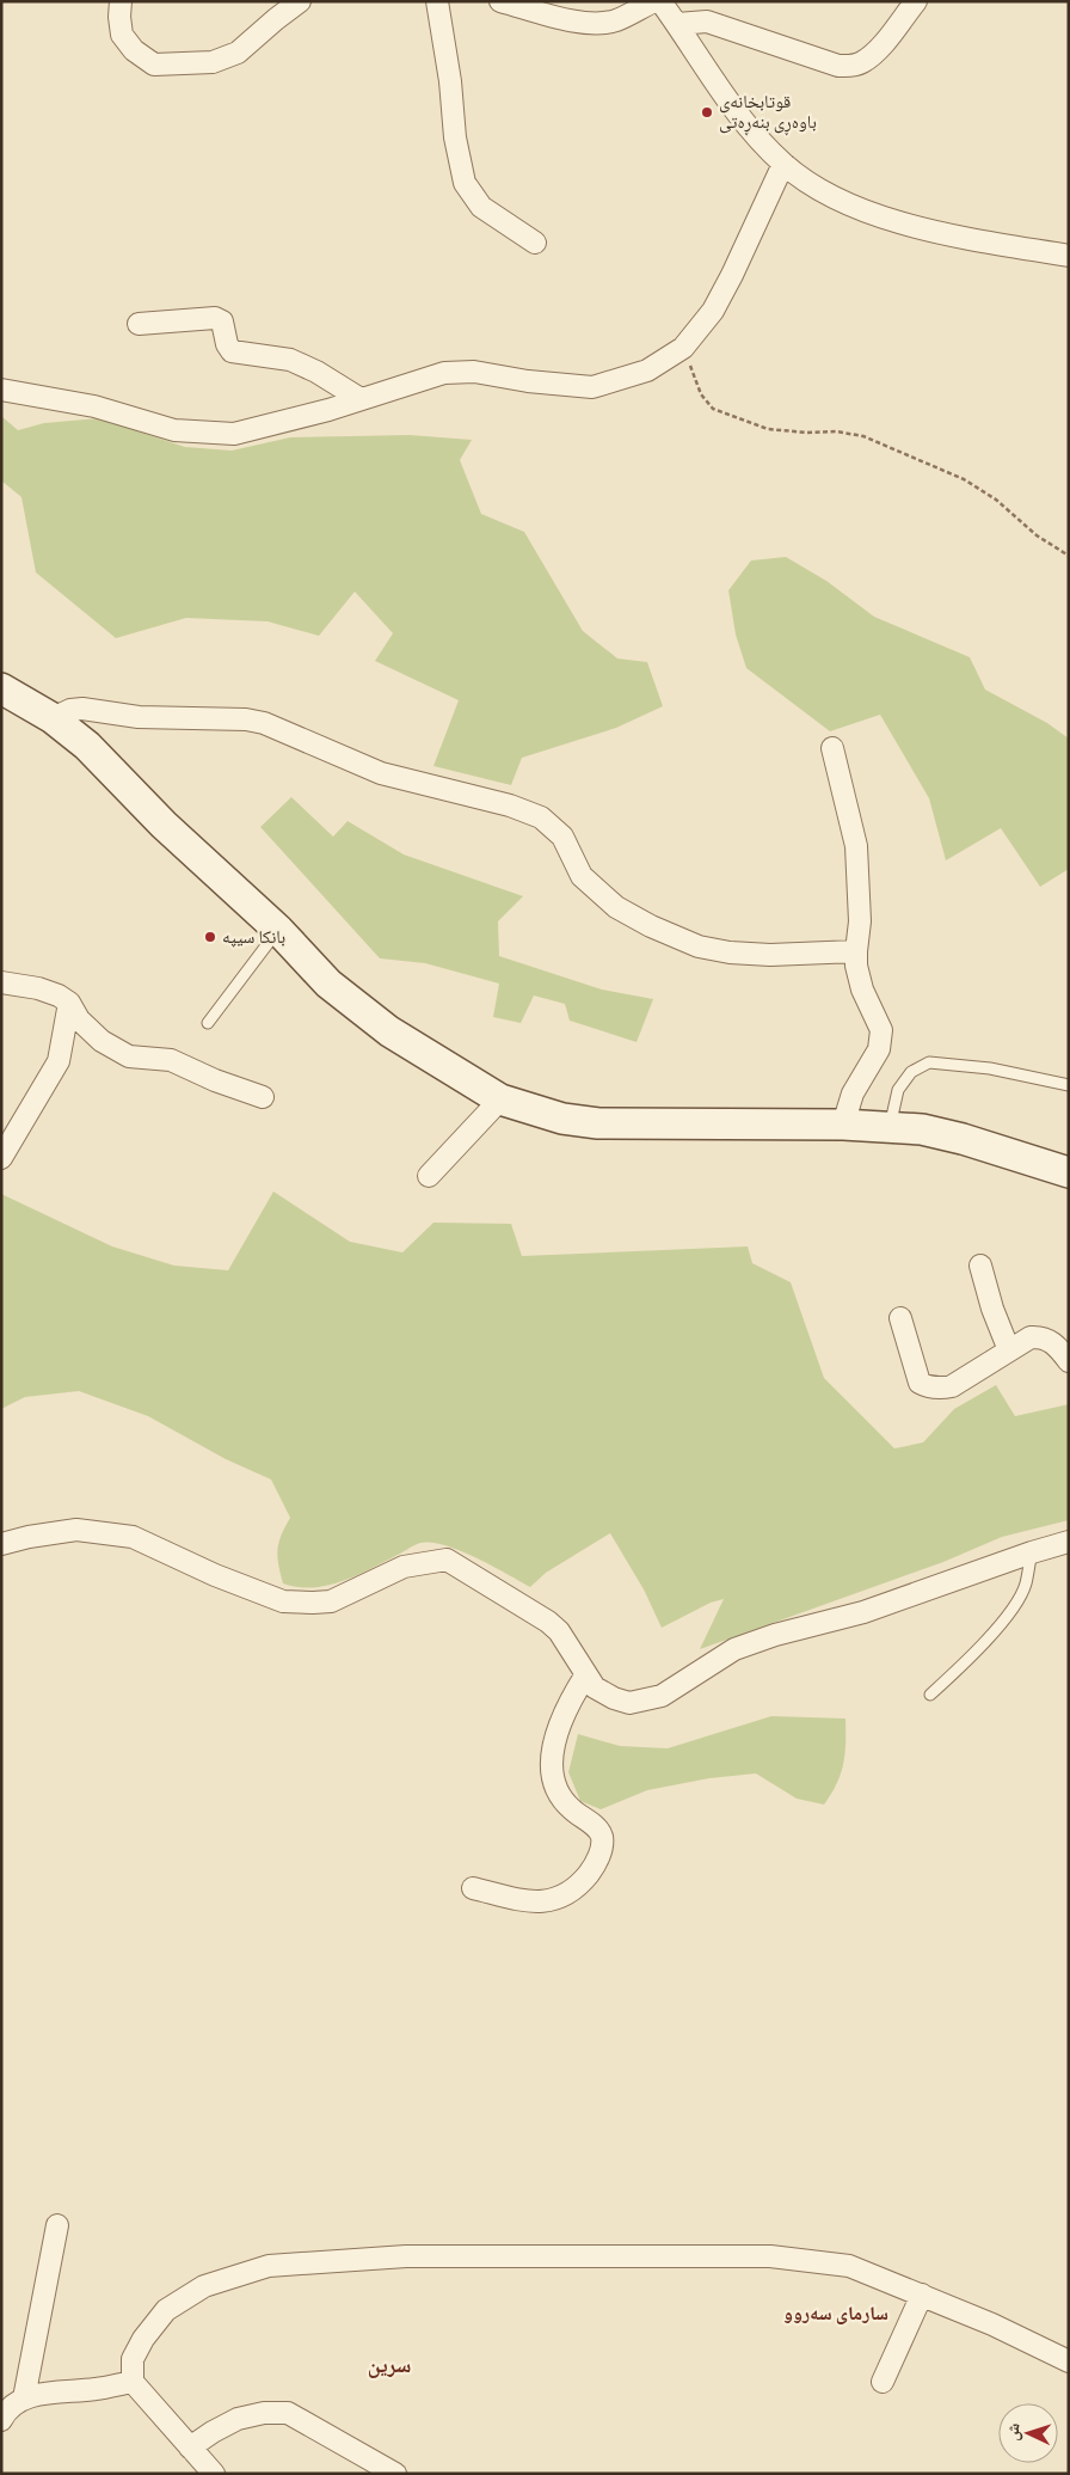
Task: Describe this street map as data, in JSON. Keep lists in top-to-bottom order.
{
  "districts": ["سارمای سەروو", "سرين"],
  "places": ["قوتابخانەی باوەڕی بنەڕەتی", "بانکا سیپە"],
  "north": "left"
}
